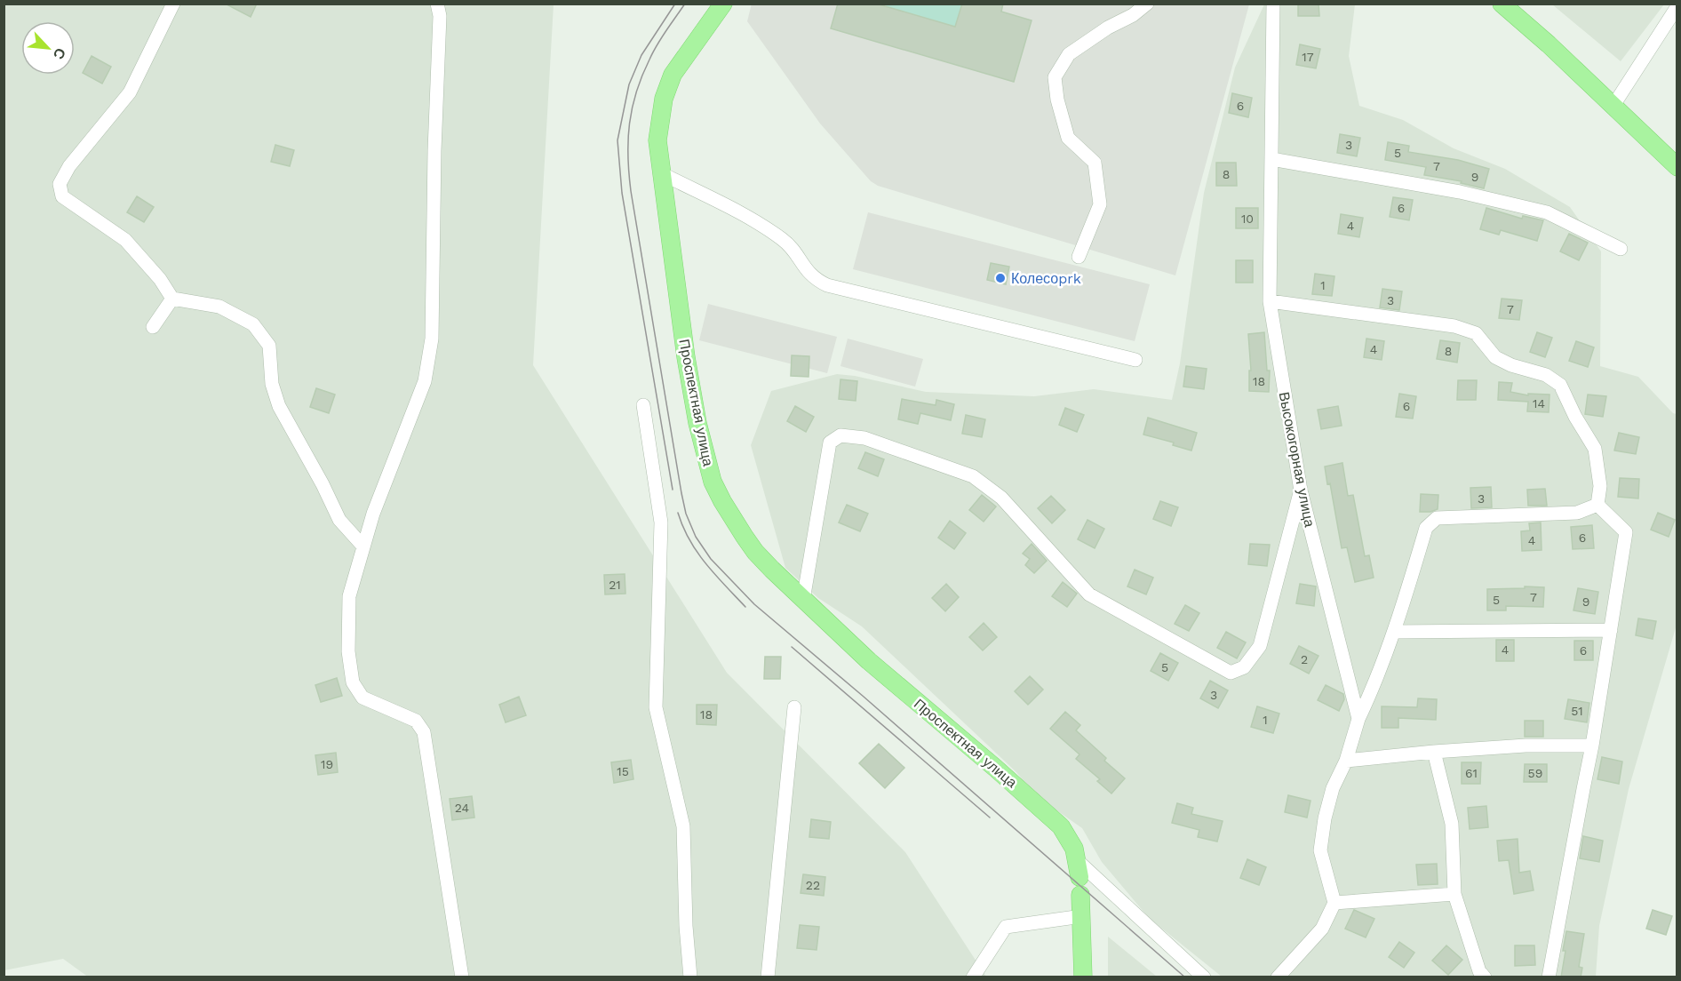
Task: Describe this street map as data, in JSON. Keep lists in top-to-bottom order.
{
  "streets": {
    "main road": ["Проспектная улица"],
    "street": ["Высокогорная улица"]
  },
  "places": ["Колесоprk"],
  "house_numbers": [
    "17",
    "6",
    "3",
    "5",
    "7",
    "8",
    "9",
    "6",
    "10",
    "4",
    "1",
    "3",
    "7",
    "4",
    "8",
    "18",
    "14",
    "6",
    "3",
    "6",
    "4",
    "21",
    "7",
    "5",
    "9",
    "4",
    "6",
    "2",
    "5",
    "3",
    "51",
    "18",
    "1",
    "19",
    "15",
    "61",
    "59",
    "24",
    "22"
  ],
  "north": "bottom right"
}
